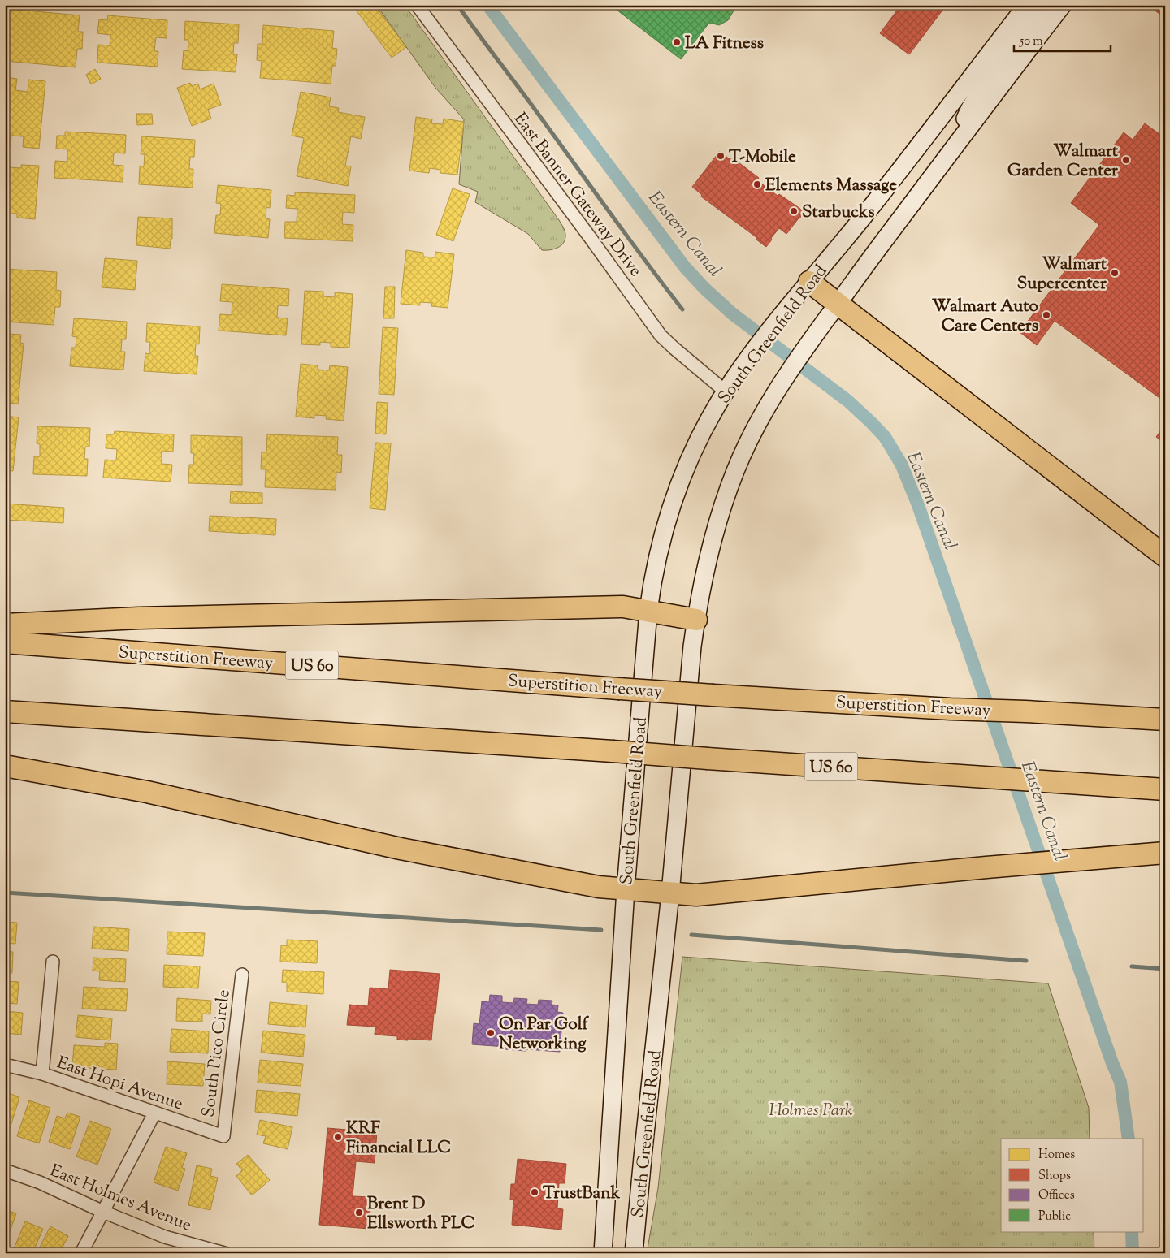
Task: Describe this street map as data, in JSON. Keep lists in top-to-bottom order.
{
  "streets": {
    "highway": ["Superstition Freeway", "US 60"],
    "main road": ["South Greenfield Road"],
    "street": [
      "East Banner Gateway Drive",
      "South Pico Circle",
      "East Hopi Avenue",
      "East Holmes Avenue"
    ]
  },
  "crossings": [
    ["East Banner Gateway Drive", "South Greenfield Road"],
    ["South Pico Circle", "East Hopi Avenue"]
  ],
  "water": ["Eastern Canal"],
  "parks": ["Holmes Park"],
  "places": [
    "LA Fitness",
    "T-Mobile",
    "Walmart Garden Center",
    "Elements Massage",
    "Starbucks",
    "Walmart Supercenter",
    "Walmart Auto Care Centers",
    "On Par Golf Networking",
    "KRF Financial LLC",
    "TrustBank",
    "Brent D Ellsworth PLC"
  ],
  "legend": [
    "Homes",
    "Shops",
    "Offices",
    "Public"
  ],
  "scale_bar": "50 m"
}
